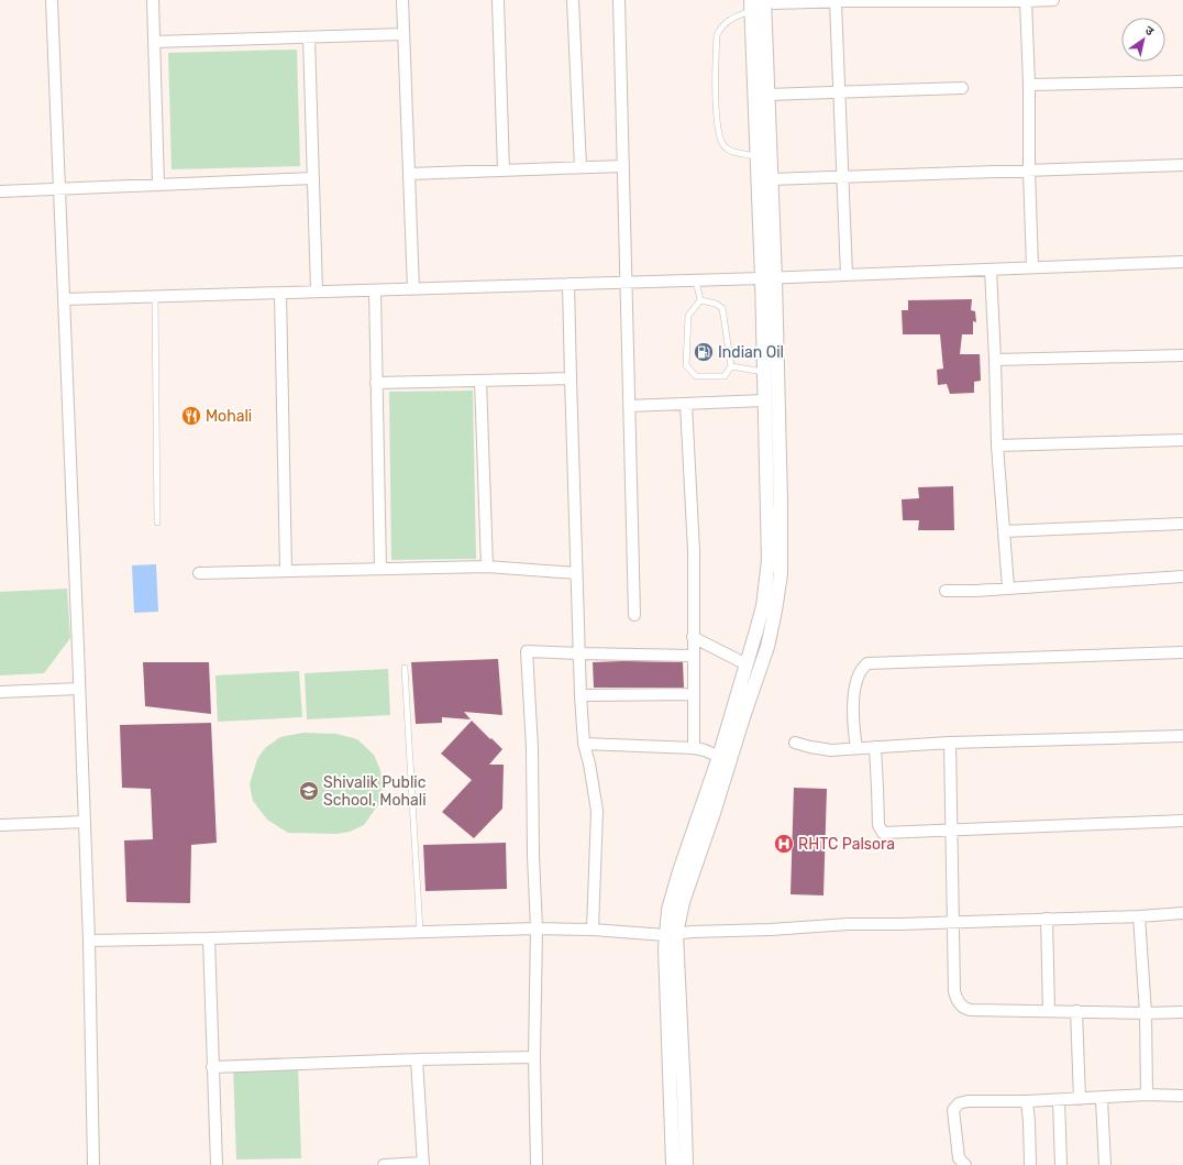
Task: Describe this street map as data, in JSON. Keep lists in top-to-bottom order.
{
  "places": {
    "fuel station": ["Indian Oil"],
    "restaurant": ["Mohali"],
    "school or university": ["Shivalik Public School, Mohali"],
    "hospital": ["RHTC Palsora"]
  },
  "north": "top right"
}
